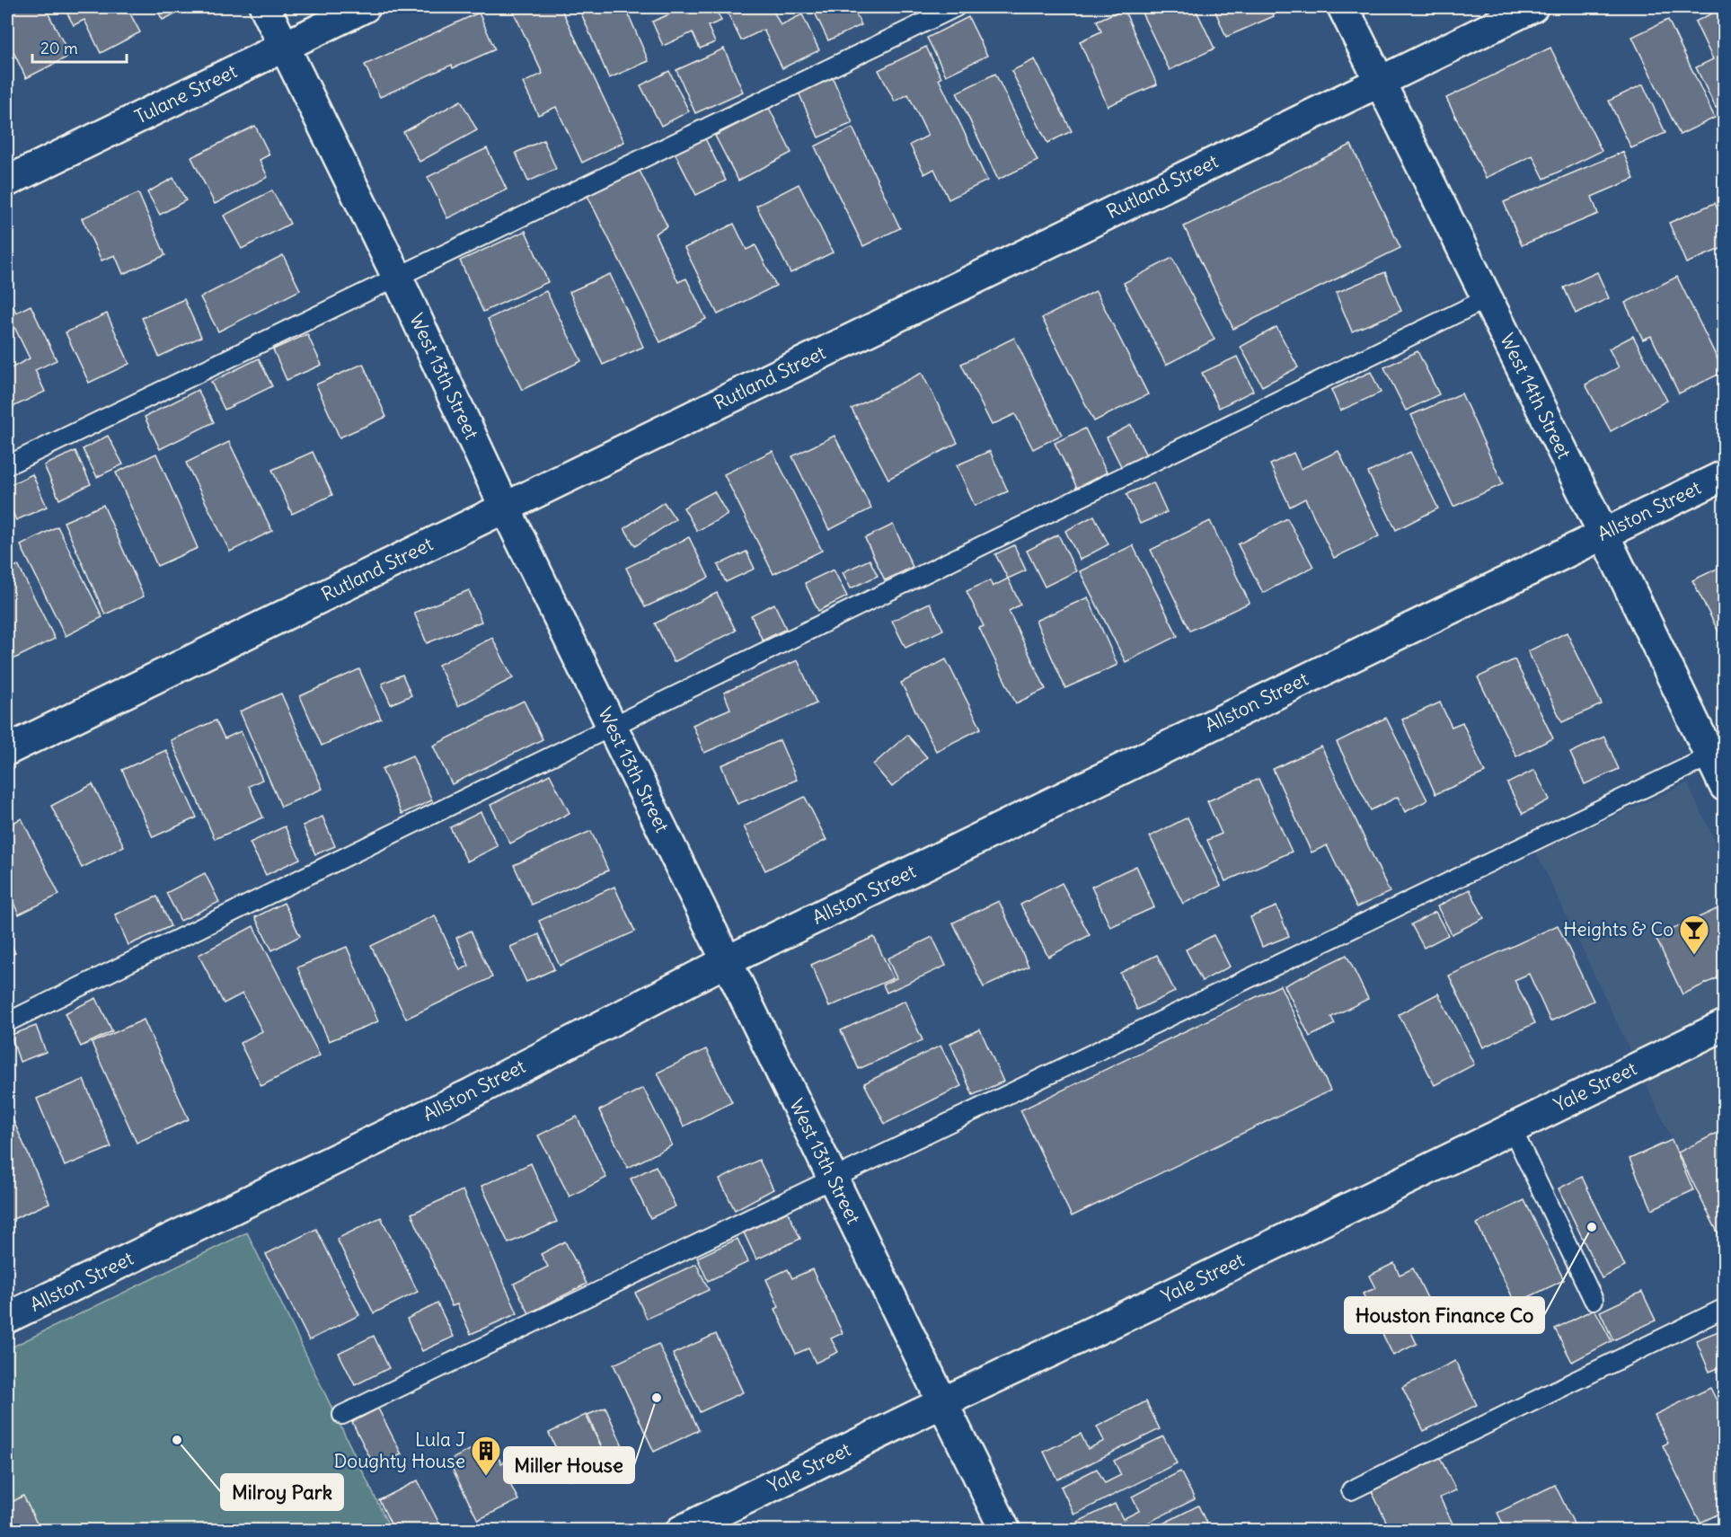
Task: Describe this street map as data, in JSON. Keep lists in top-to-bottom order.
{
  "streets": {
    "street": [
      "Tulane Street",
      "Rutland Street",
      "West 13th Street",
      "West 14th Street",
      "Allston Street",
      "Yale Street"
    ]
  },
  "crossings": [
    ["Tulane Street", "West 13th Street"],
    ["Rutland Street", "West 13th Street"],
    ["Rutland Street", "West 14th Street"],
    ["West 13th Street", "Allston Street"],
    ["West 13th Street", "Yale Street"],
    ["West 14th Street", "Allston Street"]
  ],
  "places": {
    "bar": ["Heights & Co"],
    "other": ["Houston Finance Co", "Miller House", "Milroy Park"],
    "building": ["Lula J Doughty House"]
  },
  "scale_bar": "20 m"
}
